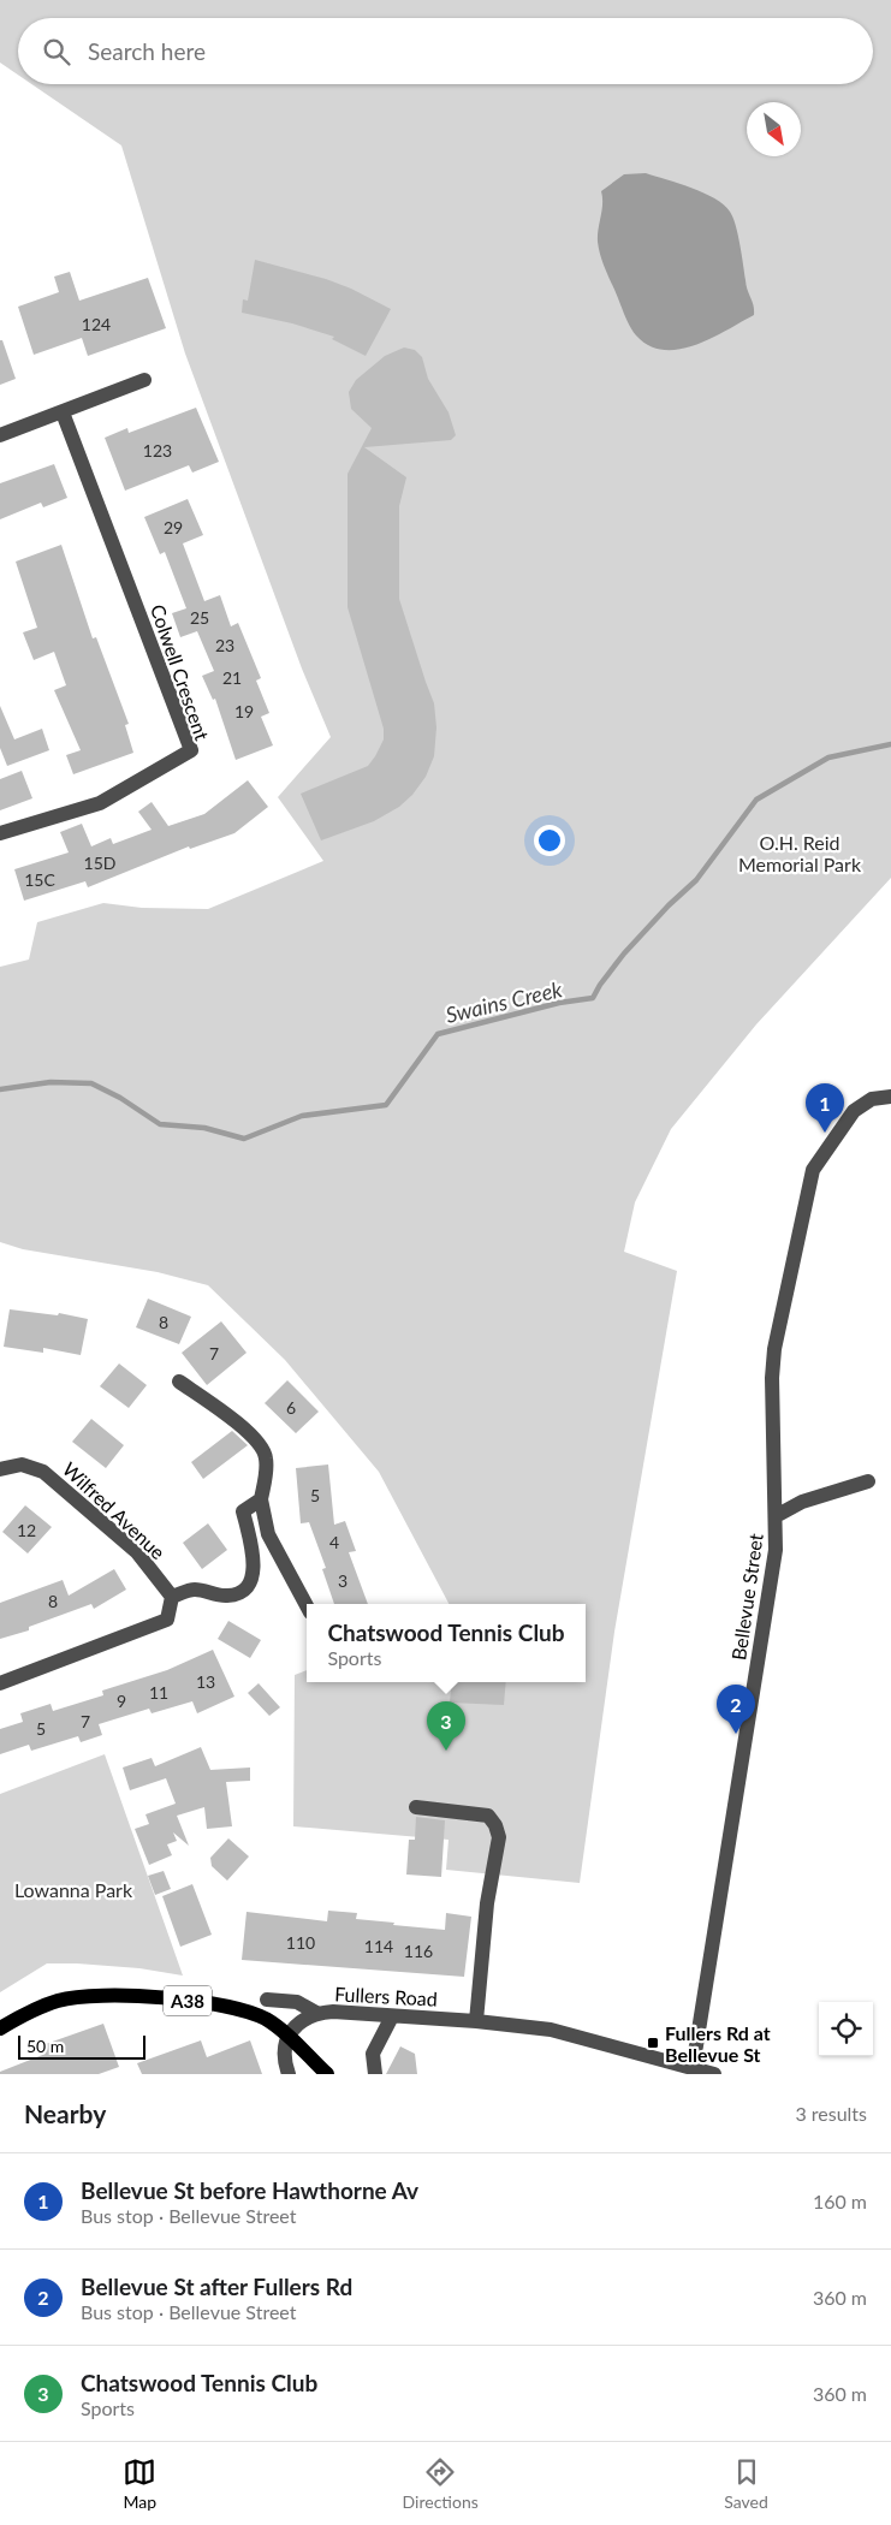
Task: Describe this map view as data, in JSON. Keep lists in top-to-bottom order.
{
  "streets": {
    "main road": ["A38"],
    "street": [
      "Colwell Crescent",
      "Wilfred Avenue",
      "Bellevue Street",
      "Fullers Road"
    ]
  },
  "crossings": [
    ["Bellevue Street", "Fullers Road"],
    ["Fullers Road", "A38"]
  ],
  "water": ["Swains Creek"],
  "parks": ["O.H. Reid Memorial Park", "Lowanna Park"],
  "places": {
    "transit": ["Fullers Rd at Bellevue St"]
  },
  "house_numbers": [
    "124",
    "123",
    "29",
    "25",
    "23",
    "21",
    "19",
    "15D",
    "15C",
    "8",
    "7",
    "6",
    "5",
    "12",
    "4",
    "3",
    "8",
    "13",
    "11",
    "9",
    "7",
    "5",
    "110",
    "114",
    "116"
  ],
  "scale_bar": "50 m",
  "north": "bottom right",
  "page": {
    "search": "Search here",
    "pins": ["1", "2", "3"],
    "popup": ["Chatswood Tennis Club", "Sports"],
    "scale": "50 m",
    "heading": ["Nearby", "3 results"],
    "list": [
      {
        "mark": "1",
        "name": "Bellevue St before Hawthorne Av",
        "note": "Bus stop · Bellevue Street",
        "value": "160 m"
      },
      {
        "mark": "2",
        "name": "Bellevue St after Fullers Rd",
        "note": "Bus stop · Bellevue Street",
        "value": "360 m"
      },
      {
        "mark": "3",
        "name": "Chatswood Tennis Club",
        "note": "Sports",
        "value": "360 m"
      }
    ],
    "nav": ["Map", "Directions", "Saved"]
  }
}
